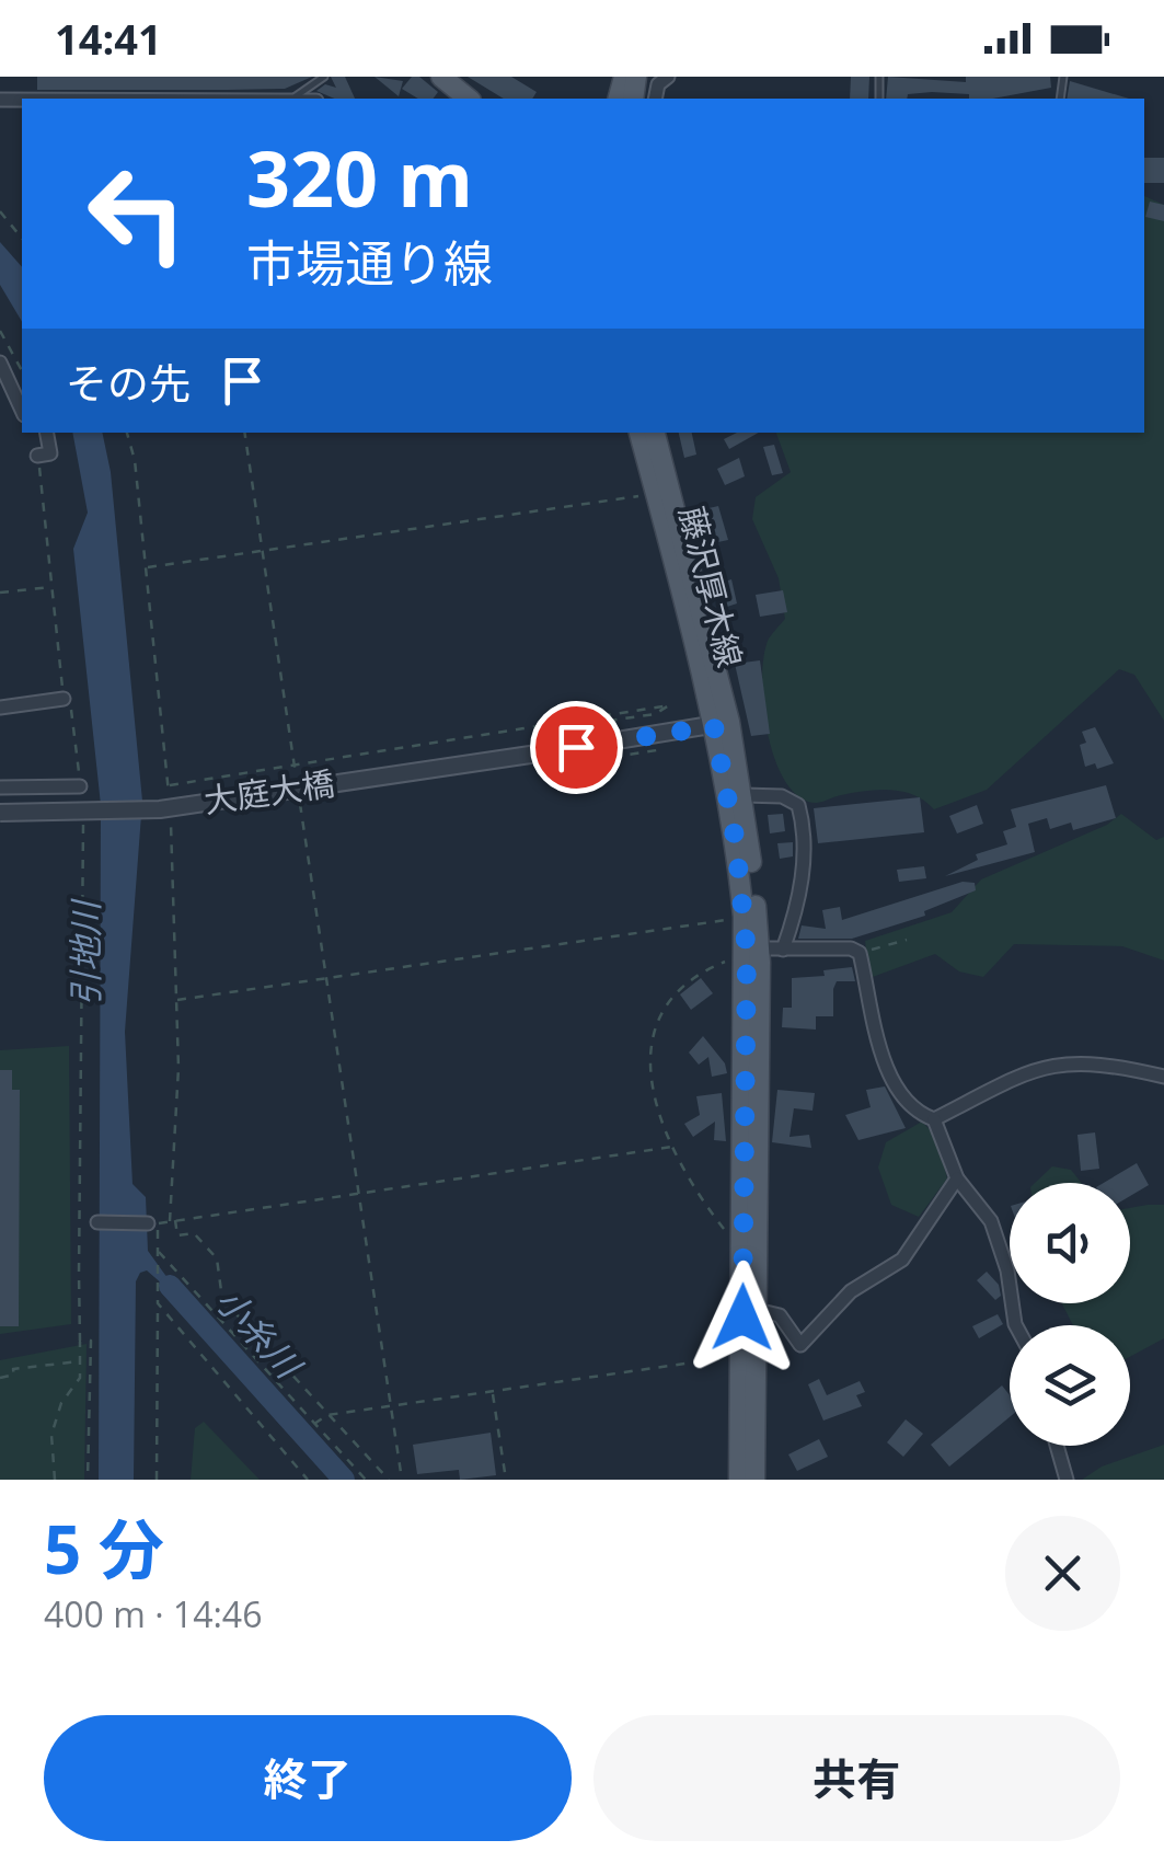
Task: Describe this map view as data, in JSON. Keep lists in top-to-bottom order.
{
  "streets": {
    "main road": ["藤沢厚木線"],
    "street": ["大庭大橋"]
  },
  "crossings": [
    ["藤沢厚木線", "大庭大橋"]
  ],
  "water": ["引地川", "小糸川"],
  "page": {
    "status": "14:41",
    "turn": ["320 m", "市場通り線"],
    "then": "その先",
    "heading": ["5 分", "400 m · 14:46"],
    "buttons": ["終了", "共有"]
  }
}
